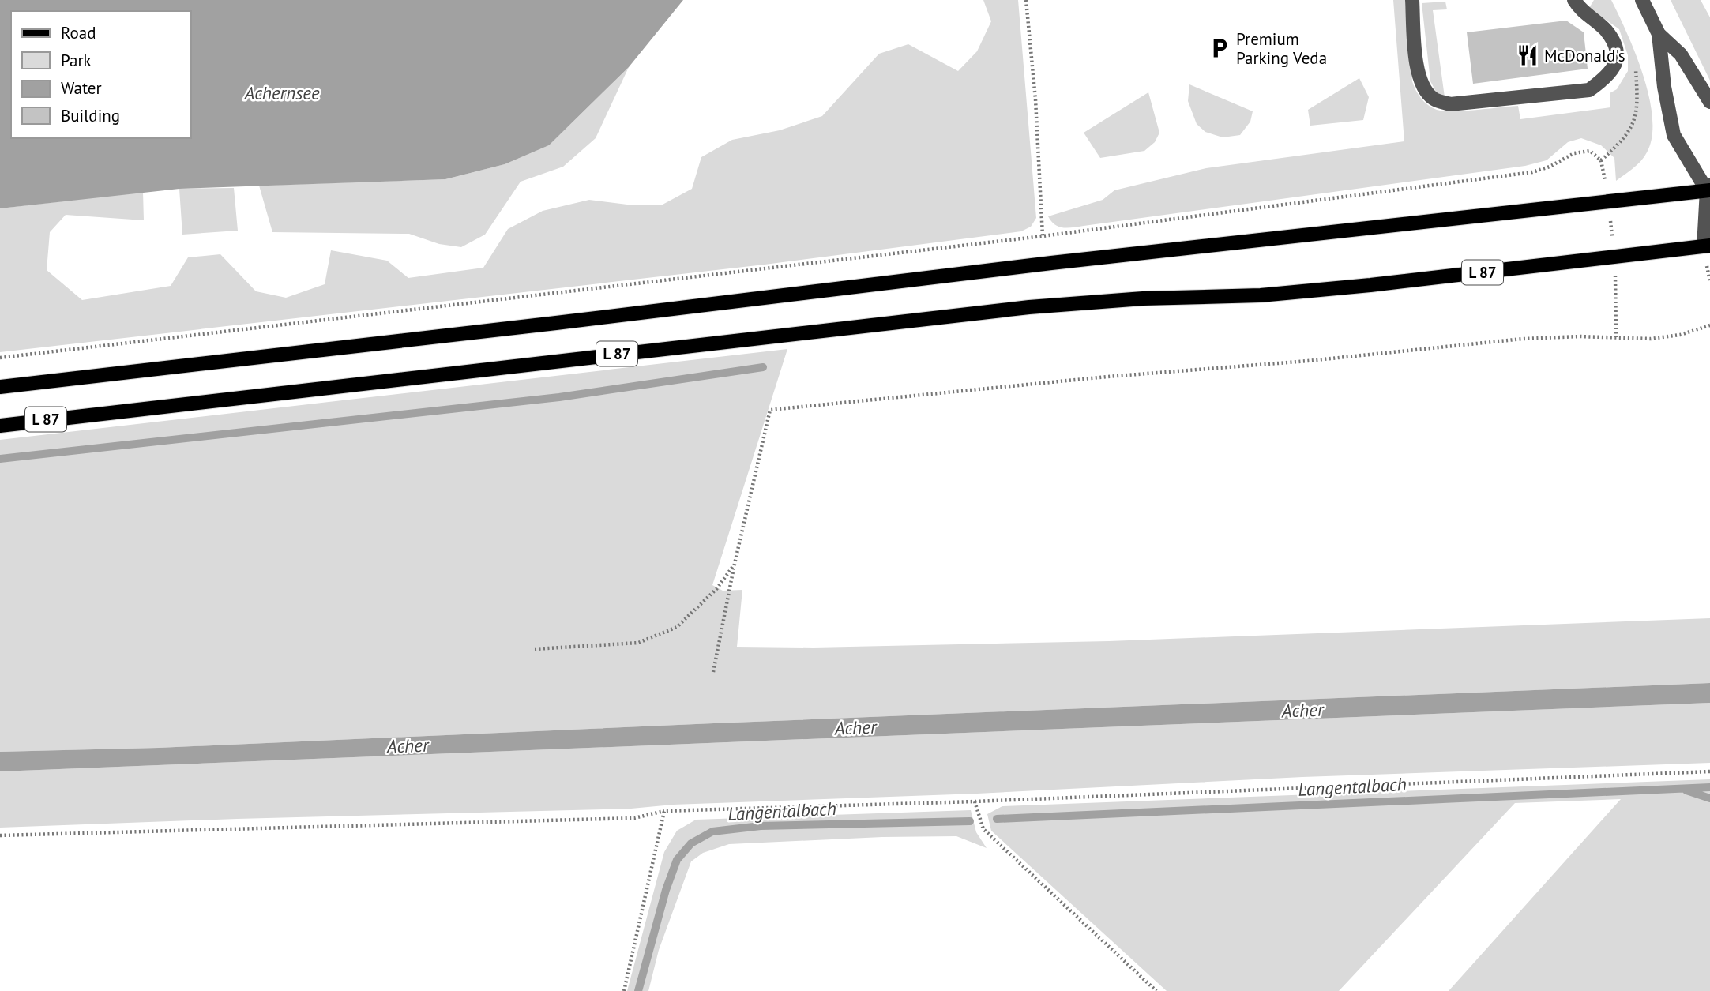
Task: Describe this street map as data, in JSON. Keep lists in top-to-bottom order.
{
  "streets": {
    "main road": ["L 87"]
  },
  "water": ["Achernsee", "Acher", "Langentalbach"],
  "places": {
    "parking": ["Premium Parking Veda"],
    "restaurant": ["McDonald's"]
  },
  "legend": [
    "Road",
    "Park",
    "Water",
    "Building"
  ]
}
